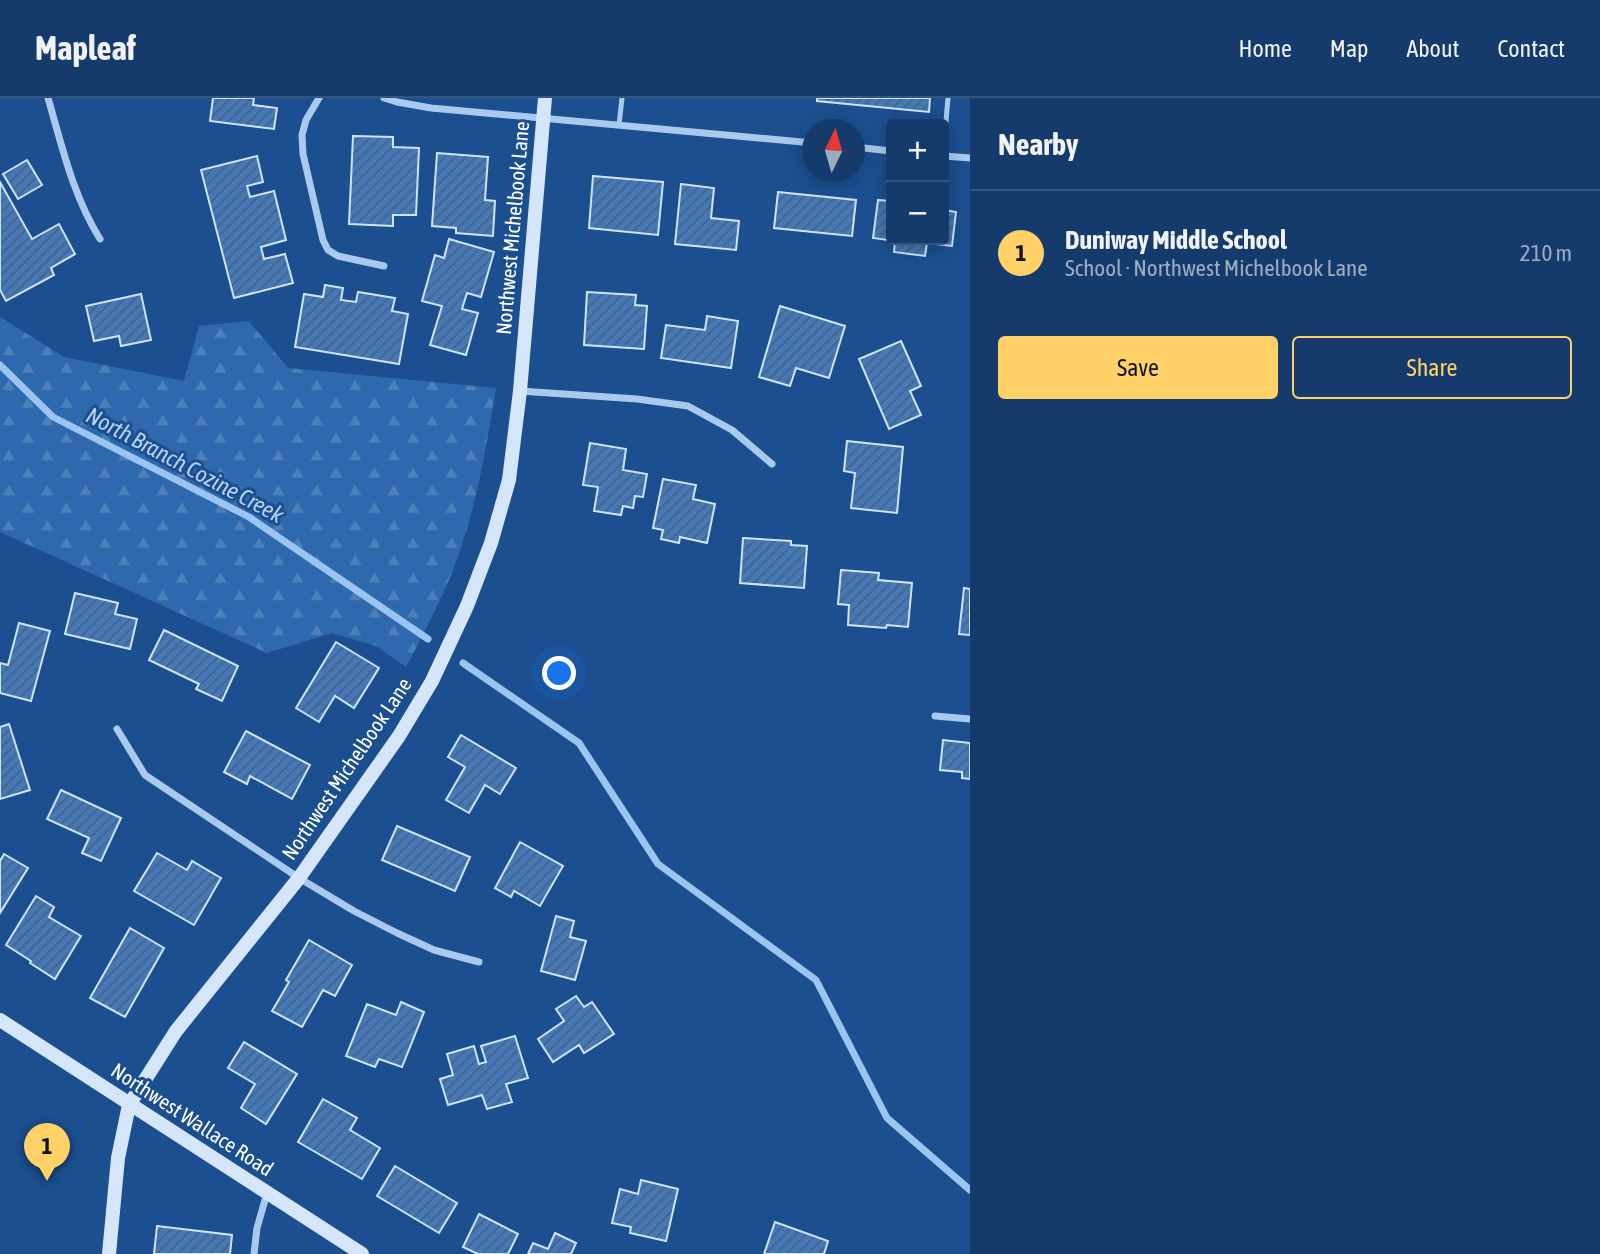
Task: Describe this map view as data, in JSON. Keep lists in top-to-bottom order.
{
  "streets": {
    "street": ["Northwest Michelbook Lane", "Northwest Wallace Road"]
  },
  "crossings": [
    ["Northwest Michelbook Lane", "Northwest Wallace Road"]
  ],
  "water": ["North Branch Cozine Creek"],
  "north": "top",
  "page": {
    "header": "Mapleaf",
    "nav": [
      "Home",
      "Map",
      "About",
      "Contact"
    ],
    "heading": "Nearby",
    "map_buttons": ["+", "−"],
    "list": [
      {
        "mark": "1",
        "name": "Duniway Middle School",
        "note": "School · Northwest Michelbook Lane",
        "value": "210 m"
      }
    ],
    "buttons": ["Save", "Share"],
    "pins": "1"
  }
}
